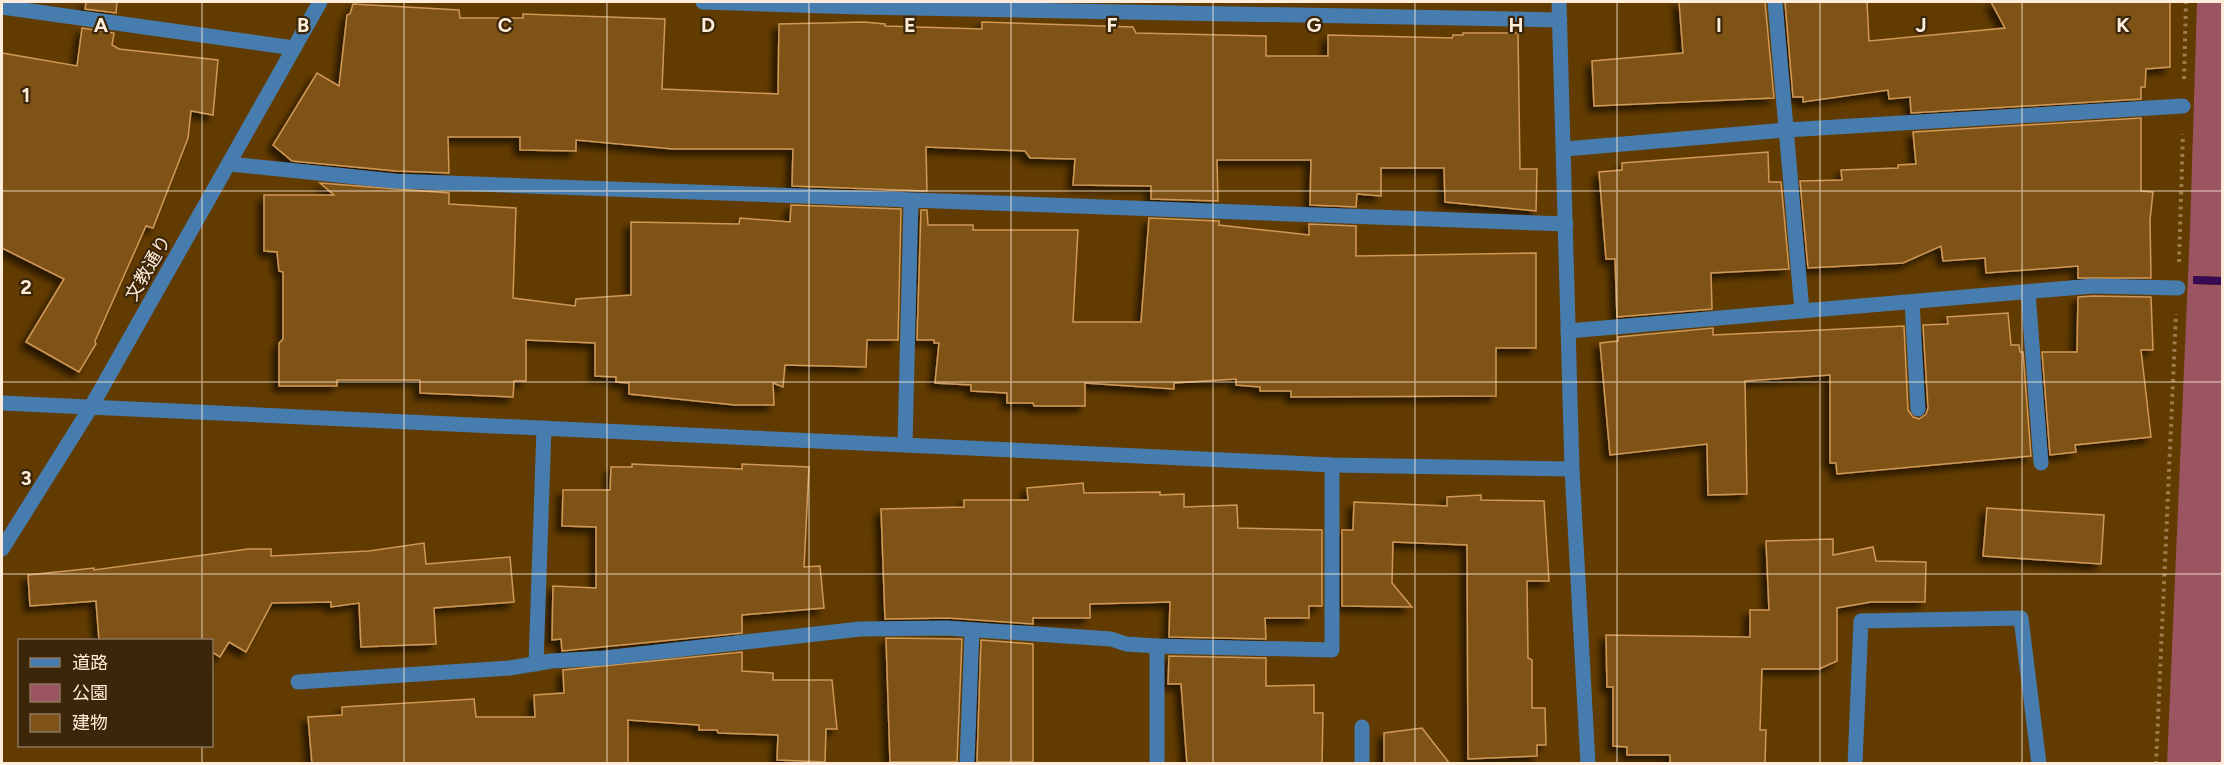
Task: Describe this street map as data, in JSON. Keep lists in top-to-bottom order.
{
  "streets": {
    "street": ["文教通り"]
  },
  "legend": ["道路", "公園", "建物"],
  "grid": {
    "columns": [
      "A",
      "B",
      "C",
      "D",
      "E",
      "F",
      "G",
      "H",
      "I",
      "J",
      "K"
    ],
    "rows": ["1", "2", "3"]
  }
}
